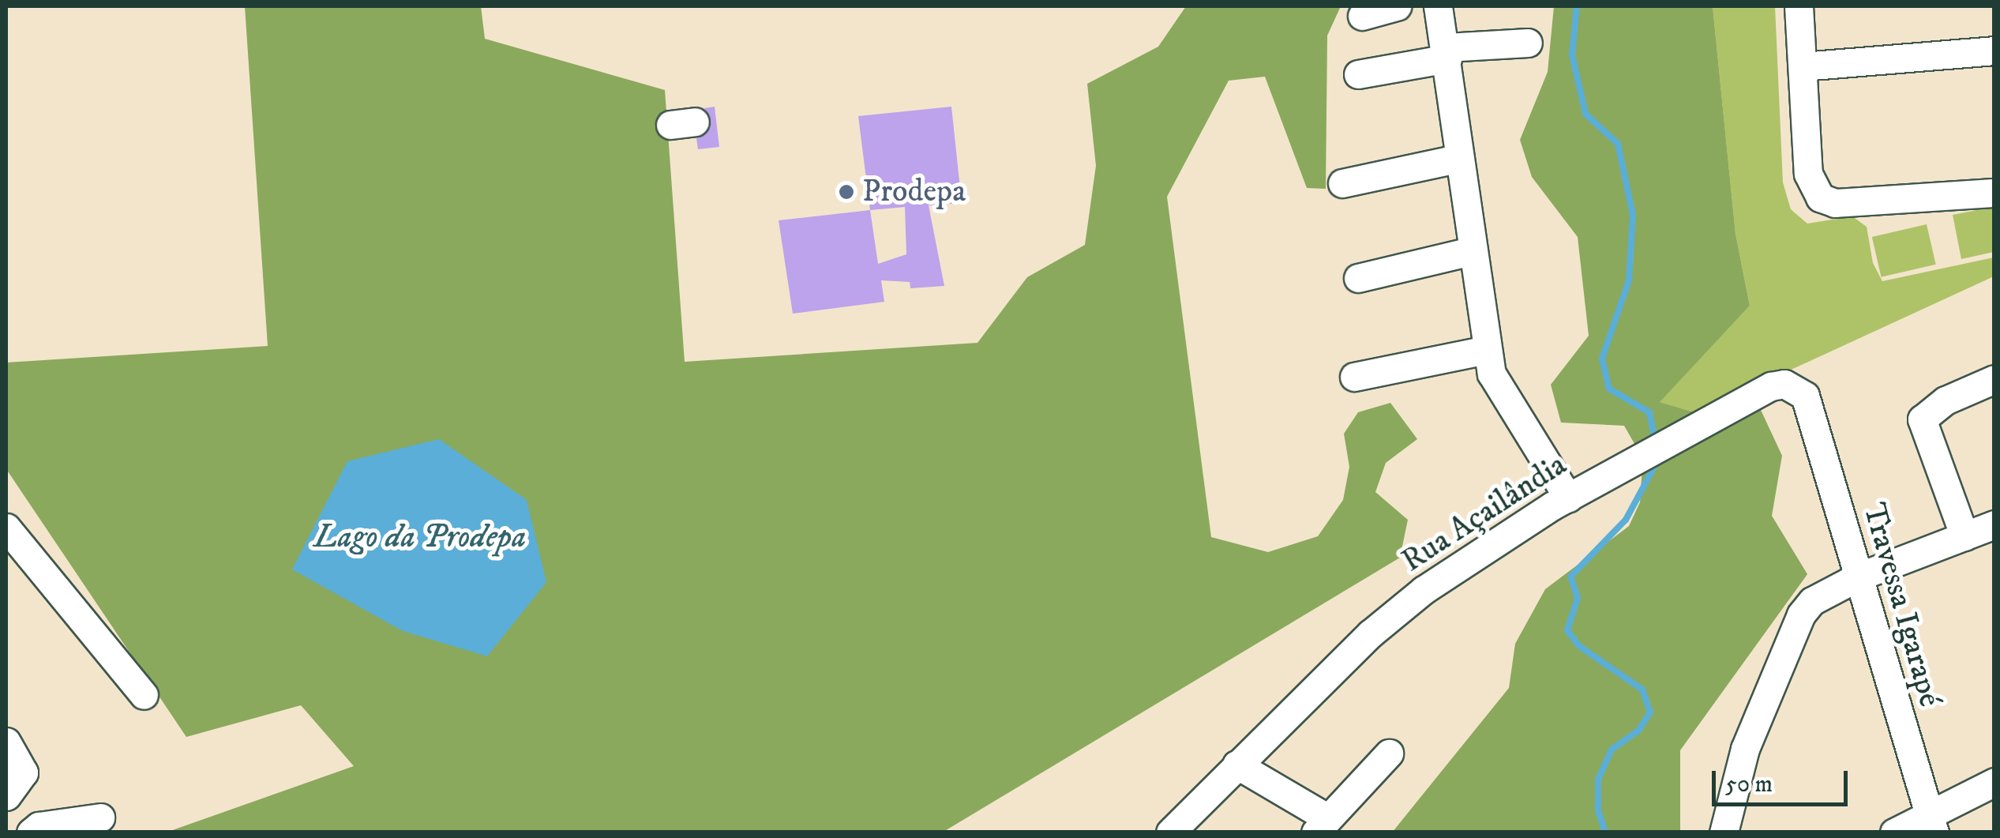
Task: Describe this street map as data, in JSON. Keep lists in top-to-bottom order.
{
  "streets": {
    "street": ["Rua Açailândia", "Travessa Igarapé"]
  },
  "crossings": [
    ["Rua Açailândia", "Travessa Igarapé"]
  ],
  "water": ["Lago da Prodepa"],
  "places": ["Prodepa"],
  "scale_bar": "50 m"
}
